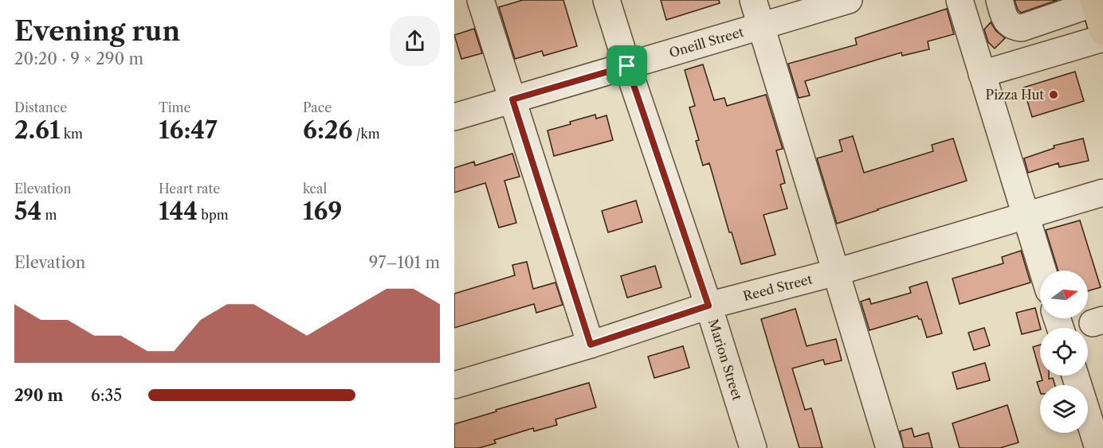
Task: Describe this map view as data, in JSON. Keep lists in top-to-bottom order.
{
  "streets": {
    "street": ["Oneill Street", "Reed Street", "Marion Street"]
  },
  "crossings": [
    ["Oneill Street", "Marion Street"],
    ["Reed Street", "Marion Street"]
  ],
  "places": ["Pizza Hut"],
  "north": "right",
  "page": {
    "heading": ["Evening run", "20:20 · 9 × 290 m"],
    "stats": [
      ["Distance", "2.61 km"],
      ["Time", "16:47"],
      ["Pace", "6:26 /km"],
      ["Elevation", "54 m"],
      ["Heart rate", "144 bpm"],
      ["kcal", "169"]
    ],
    "chart": ["Elevation", "97–101 m"],
    "list": [
      {
        "name": "290 m",
        "note": "6:35"
      }
    ]
  }
}
